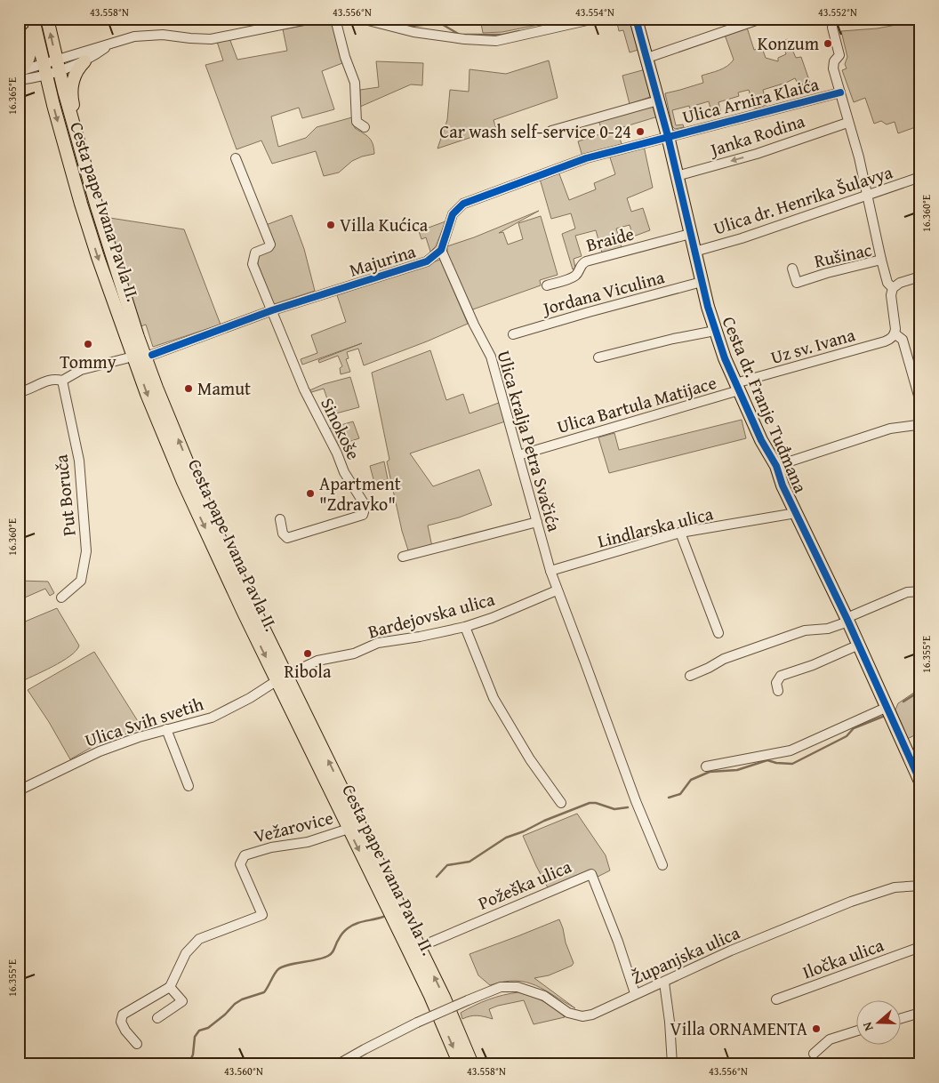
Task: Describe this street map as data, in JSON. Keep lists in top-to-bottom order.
{
  "streets": {
    "main road": ["Cesta pape Ivana Pavla II.", "Cesta dr. Franje Tuđmana"],
    "street": [
      "Ulica Arnira Klaića",
      "Janka Rodina",
      "Ulica dr. Henrika Šulavya",
      "Braide",
      "Rušinac",
      "Majurina",
      "Jordana Viculina",
      "Uz sv. Ivana",
      "Ulica Bartula Matijace",
      "Sinokoše",
      "Ulica kralja Petra Svačića",
      "Put Boruča",
      "Lindlarska ulica",
      "Bardejovska ulica",
      "Ulica Svih svetih",
      "Vežarovice",
      "Požeška ulica",
      "Županjska ulica",
      "Iločka ulica"
    ]
  },
  "crossings": [
    ["Ulica Arnira Klaića", "Majurina"],
    ["Ulica Arnira Klaića", "Cesta dr. Franje Tuđmana"],
    ["Janka Rodina", "Cesta dr. Franje Tuđmana"],
    ["Ulica dr. Henrika Šulavya", "Cesta dr. Franje Tuđmana"],
    ["Cesta pape Ivana Pavla II.", "Bardejovska ulica"],
    ["Cesta pape Ivana Pavla II.", "Ulica Svih svetih"],
    ["Cesta pape Ivana Pavla II.", "Vežarovice"],
    ["Braide", "Cesta dr. Franje Tuđmana"],
    ["Majurina", "Cesta dr. Franje Tuđmana"],
    ["Majurina", "Sinokoše"],
    ["Majurina", "Ulica kralja Petra Svačića"],
    ["Jordana Viculina", "Cesta dr. Franje Tuđmana"],
    ["Uz sv. Ivana", "Ulica Bartula Matijace"],
    ["Uz sv. Ivana", "Cesta dr. Franje Tuđmana"],
    ["Ulica Bartula Matijace", "Cesta dr. Franje Tuđmana"],
    ["Ulica Bartula Matijace", "Ulica kralja Petra Svačića"],
    ["Cesta dr. Franje Tuđmana", "Lindlarska ulica"],
    ["Ulica kralja Petra Svačića", "Lindlarska ulica"],
    ["Ulica kralja Petra Svačića", "Bardejovska ulica"],
    ["Bardejovska ulica", "Ulica Svih svetih"],
    ["Požeška ulica", "Županjska ulica"]
  ],
  "one_way": ["Janka Rodina"],
  "places": [
    "Konzum",
    "Car wash self-service 0-24",
    "Villa Kućica",
    "Tommy",
    "Mamut",
    "Apartment \"Zdravko\"",
    "Ribola",
    "Villa ORNAMENTA"
  ],
  "north": "left",
  "coordinates": [
    "43.558°N",
    "43.556°N",
    "43.554°N",
    "43.552°N",
    "16.365°E",
    "16.360°E",
    "16.355°E",
    "43.560°N"
  ]
}
